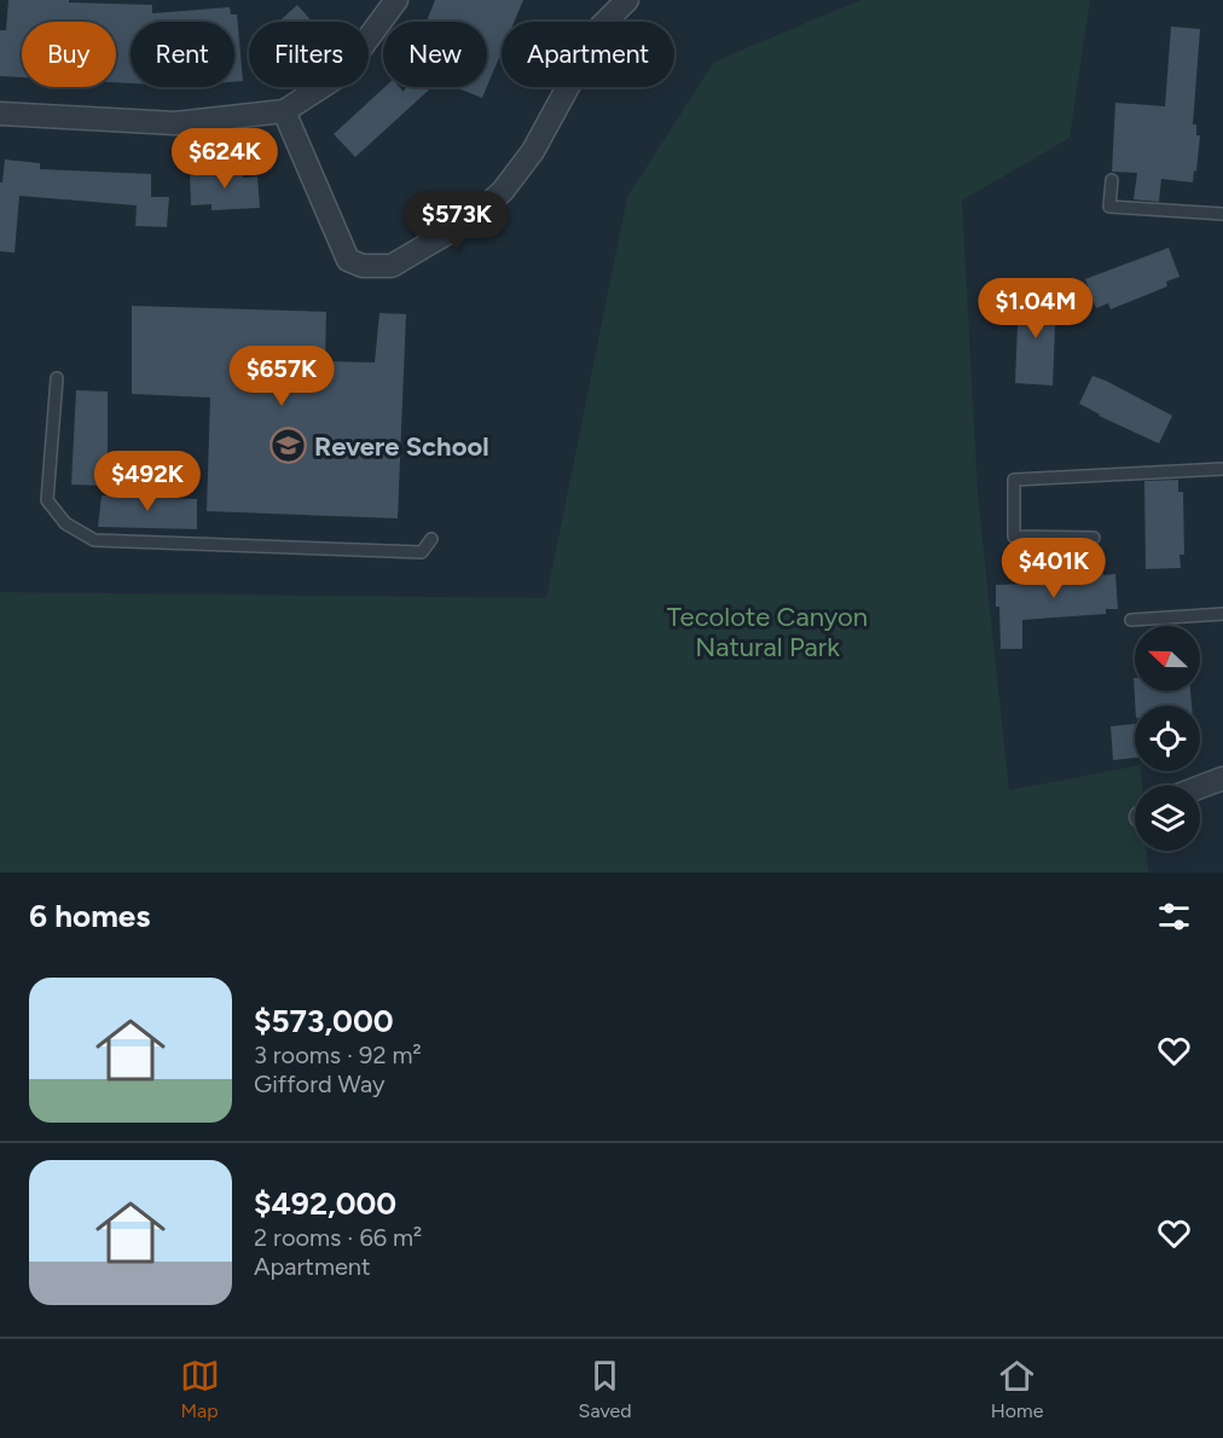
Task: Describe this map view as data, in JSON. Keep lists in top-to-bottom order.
{
  "parks": ["Tecolote Canyon Natural Park"],
  "places": {
    "school or university": ["Revere School"]
  },
  "north": "left",
  "page": {
    "chip": [
      "Buy",
      "Rent",
      "Filters",
      "New",
      "Apartment"
    ],
    "price": [
      "$624K",
      "$573K",
      "$1.04M",
      "$657K",
      "$492K",
      "$401K"
    ],
    "heading": "6 homes",
    "list": [
      {
        "name": "$573,000",
        "note": "3 rooms · 92 m² · Gifford Way"
      },
      {
        "name": "$492,000",
        "note": "2 rooms · 66 m² · Apartment"
      }
    ],
    "tabs": ["Map", "Saved", "Home"]
  }
}
